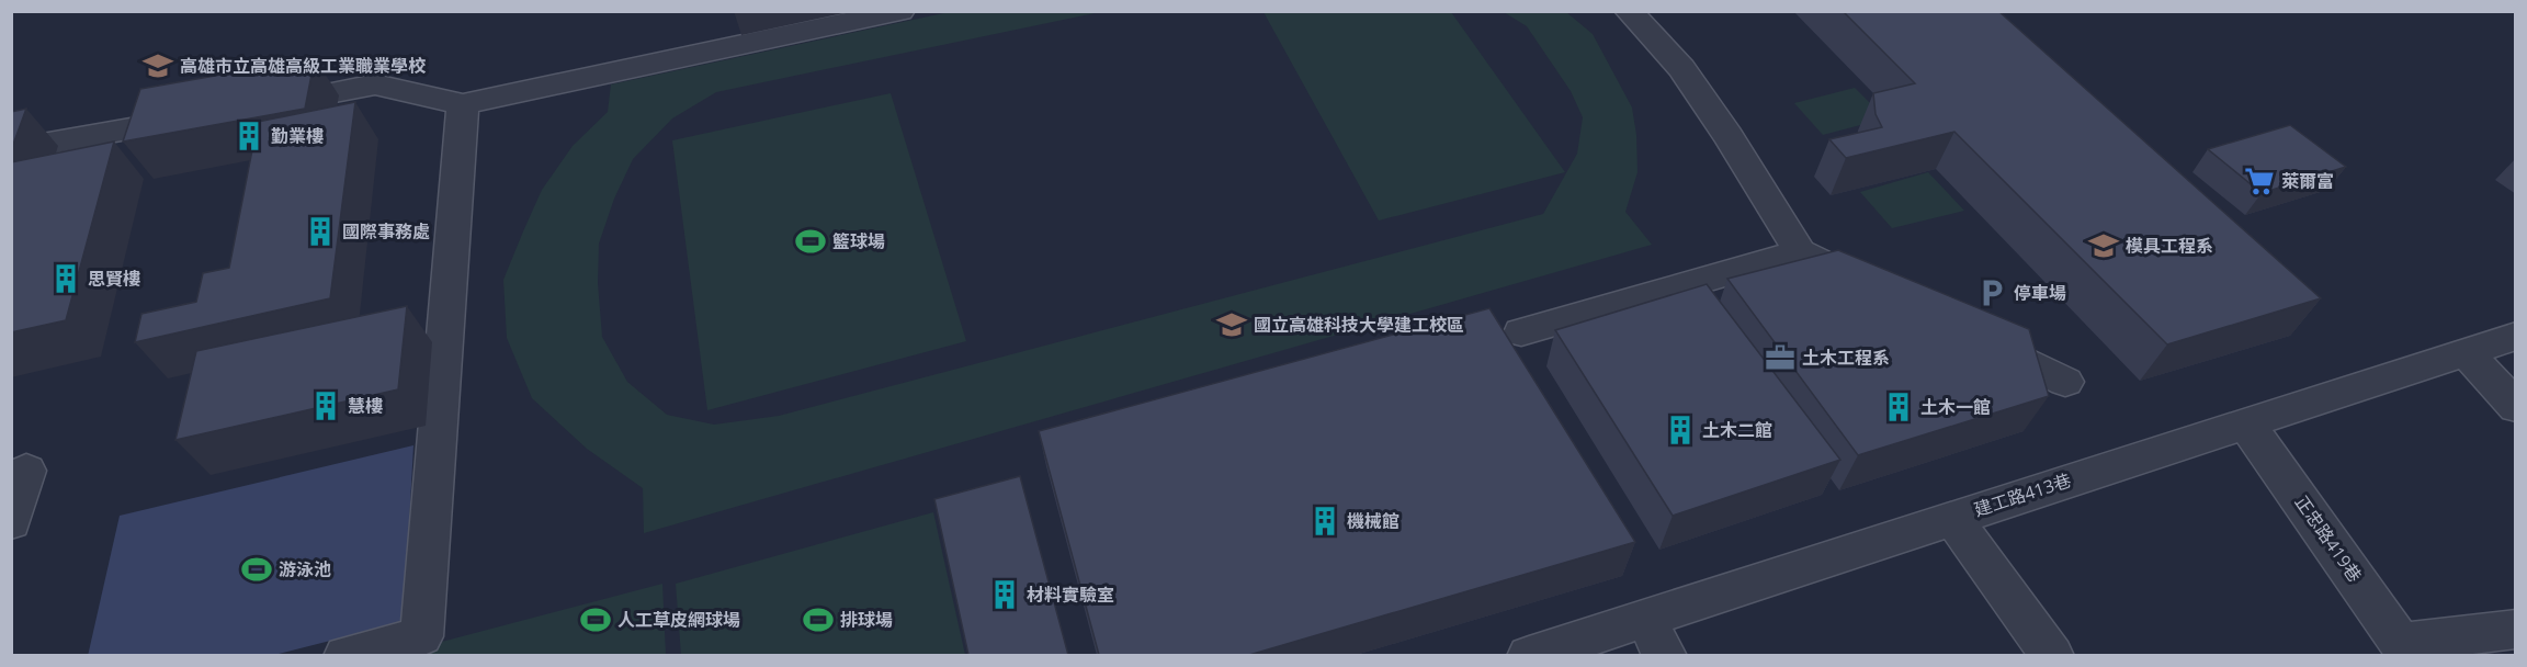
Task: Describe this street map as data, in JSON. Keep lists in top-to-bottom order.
{
  "streets": {
    "street": ["建工路413巷", "正忠路419巷"]
  },
  "crossings": [
    ["建工路413巷", "正忠路419巷"]
  ],
  "places": {
    "school or university": ["高雄市立高雄高級工業職業學校", "模具工程系", "國立高雄科技大學建工校區"],
    "building": [
      "勤業樓",
      "國際事務處",
      "思賢樓",
      "慧樓",
      "土木一館",
      "土木二館",
      "機械館",
      "材料實驗室"
    ],
    "supermarket": ["萊爾富"],
    "sports": [
      "籃球場",
      "游泳池",
      "人工草皮網球場",
      "排球場"
    ],
    "parking": ["停車場"],
    "office": ["土木工程系"]
  }
}
